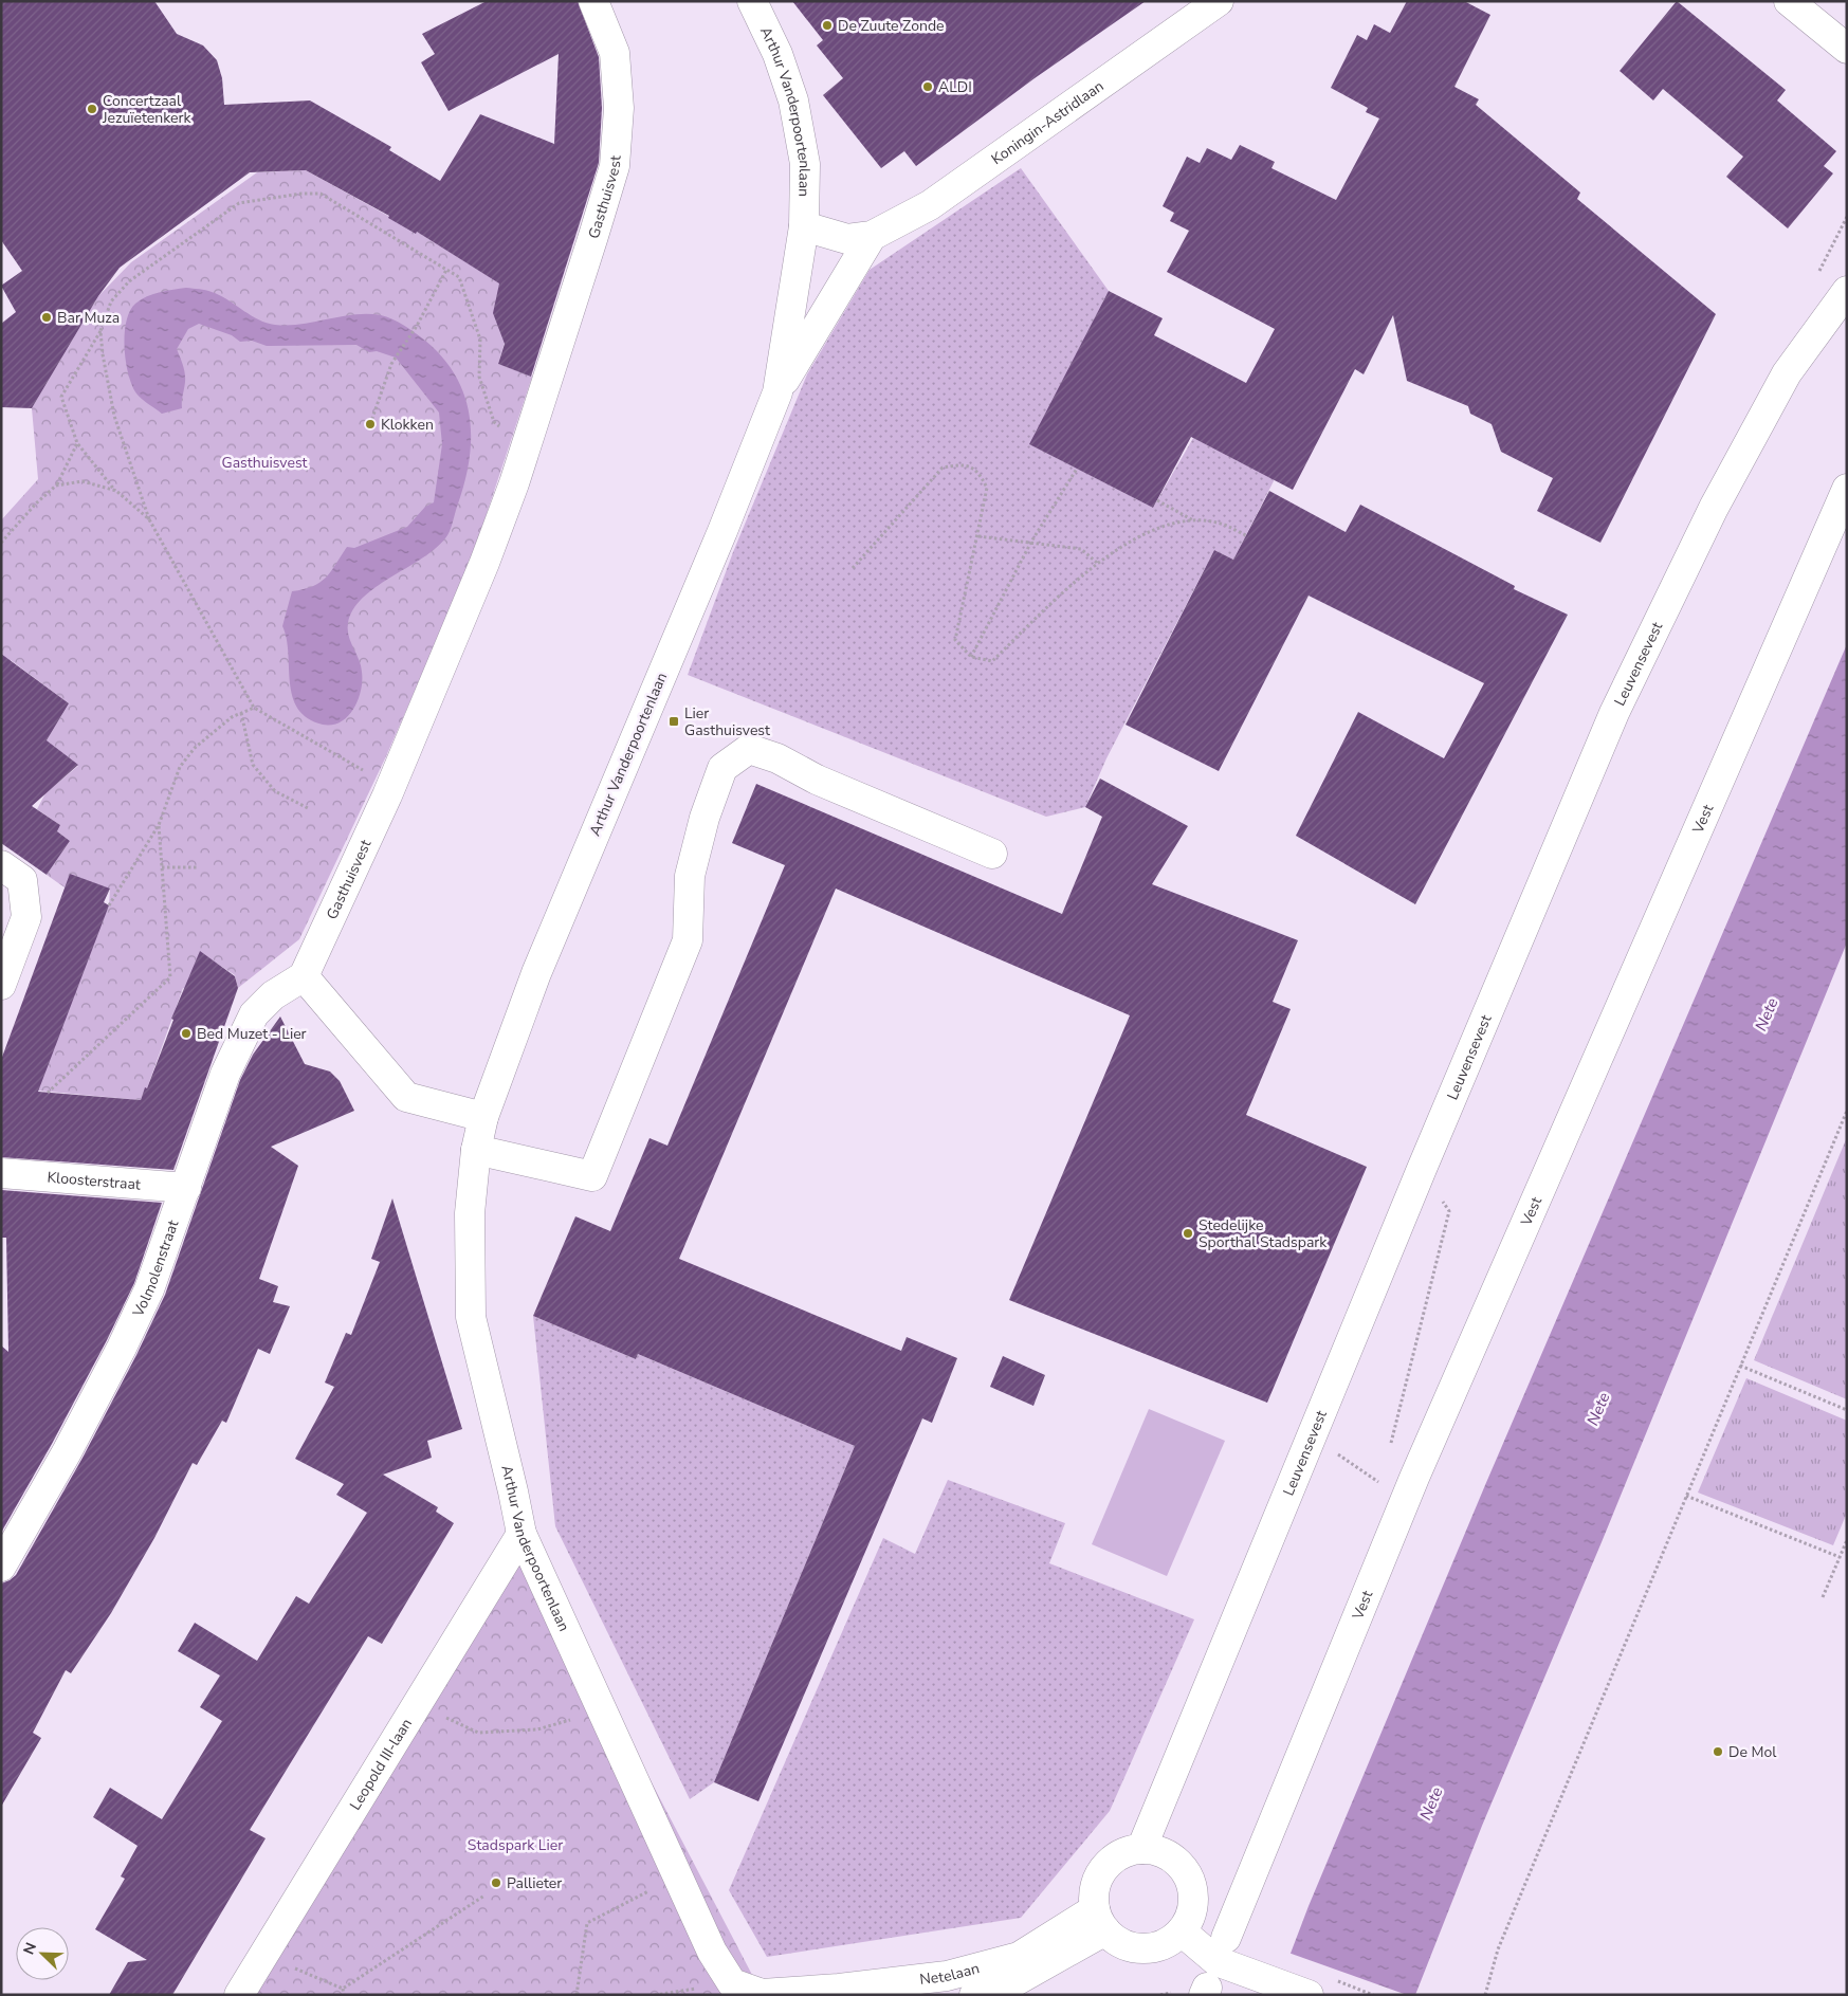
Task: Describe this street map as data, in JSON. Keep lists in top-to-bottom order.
{
  "streets": {
    "street": [
      "Arthur Vanderpoortenlaan",
      "Koningin-Astridlaan",
      "Gasthuisvest",
      "Leuvensevest",
      "Vest",
      "Kloosterstraat",
      "Volmolenstraat",
      "Leopold III-laan",
      "Netelaan"
    ]
  },
  "crossings": [
    ["Arthur Vanderpoortenlaan", "Koningin-Astridlaan"],
    ["Arthur Vanderpoortenlaan", "Leopold III-laan"],
    ["Arthur Vanderpoortenlaan", "Netelaan"],
    ["Gasthuisvest", "Volmolenstraat"],
    ["Leuvensevest", "Netelaan"],
    ["Kloosterstraat", "Volmolenstraat"]
  ],
  "water": ["Nete"],
  "parks": ["Gasthuisvest", "Stadspark Lier"],
  "places": {
    "other": [
      "De Zuute Zonde",
      "ALDI",
      "Concertzaal Jezuïetenkerk",
      "Bar Muza",
      "Klokken",
      "Bed Muzet - Lier",
      "Stedelijke Sporthal Stadspark",
      "De Mol",
      "Pallieter"
    ],
    "transit": ["Lier Gasthuisvest"]
  },
  "north": "top left"
}
